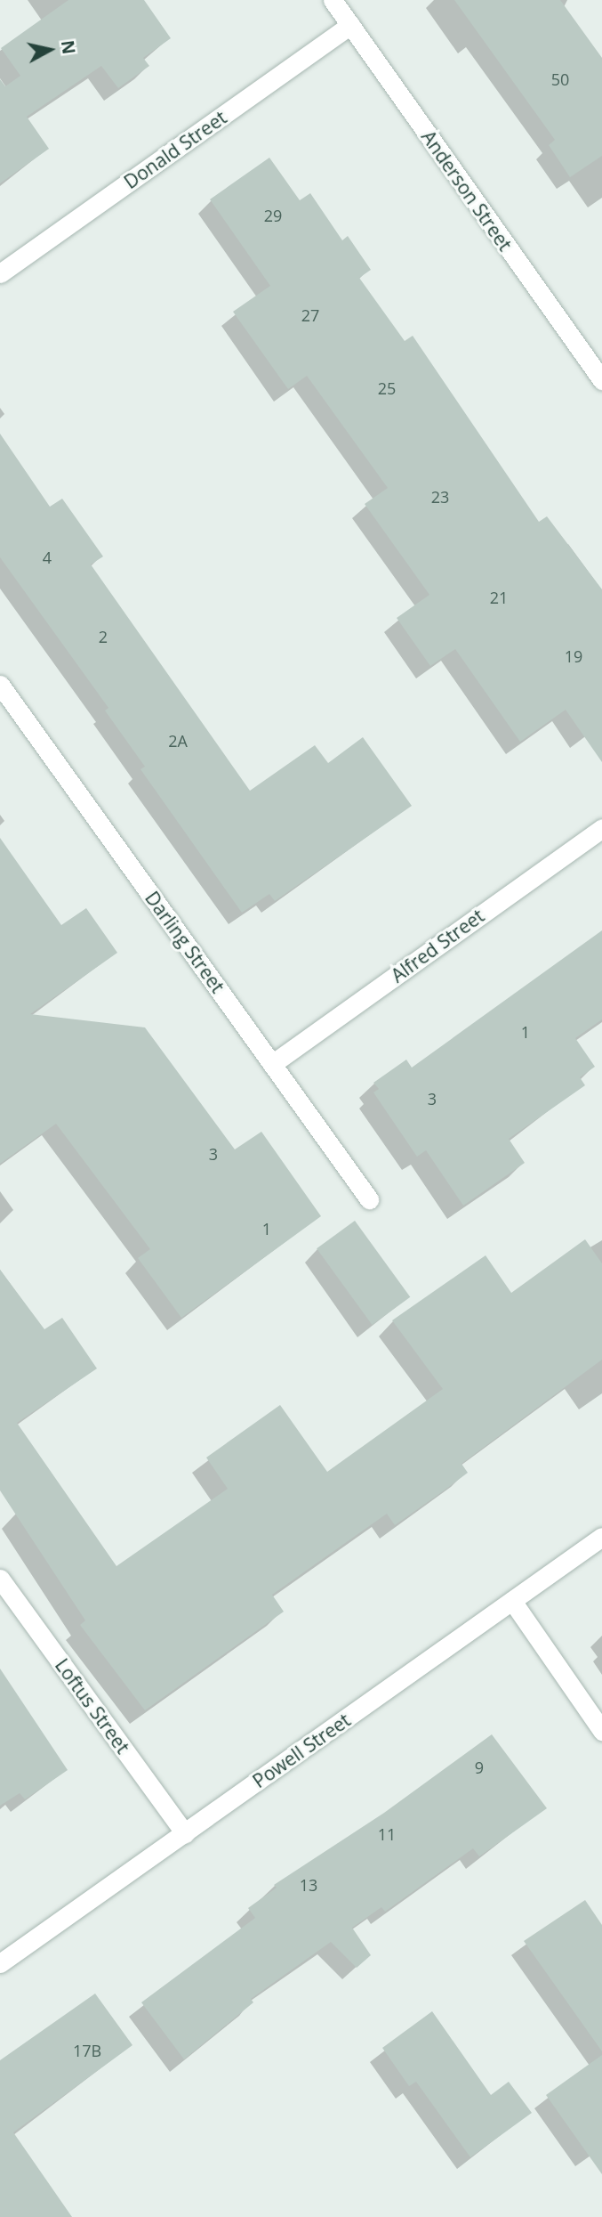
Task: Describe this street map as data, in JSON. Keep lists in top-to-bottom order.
{
  "streets": {
    "street": [
      "Donald Street",
      "Anderson Street",
      "Darling Street",
      "Alfred Street",
      "Loftus Street",
      "Powell Street"
    ]
  },
  "crossings": [
    ["Donald Street", "Anderson Street"],
    ["Darling Street", "Alfred Street"],
    ["Loftus Street", "Powell Street"]
  ],
  "house_numbers": [
    "50",
    "29",
    "27",
    "25",
    "23",
    "4",
    "21",
    "2",
    "19",
    "2A",
    "1",
    "3",
    "3",
    "1",
    "9",
    "11",
    "13",
    "17B"
  ],
  "north": "right"
}
